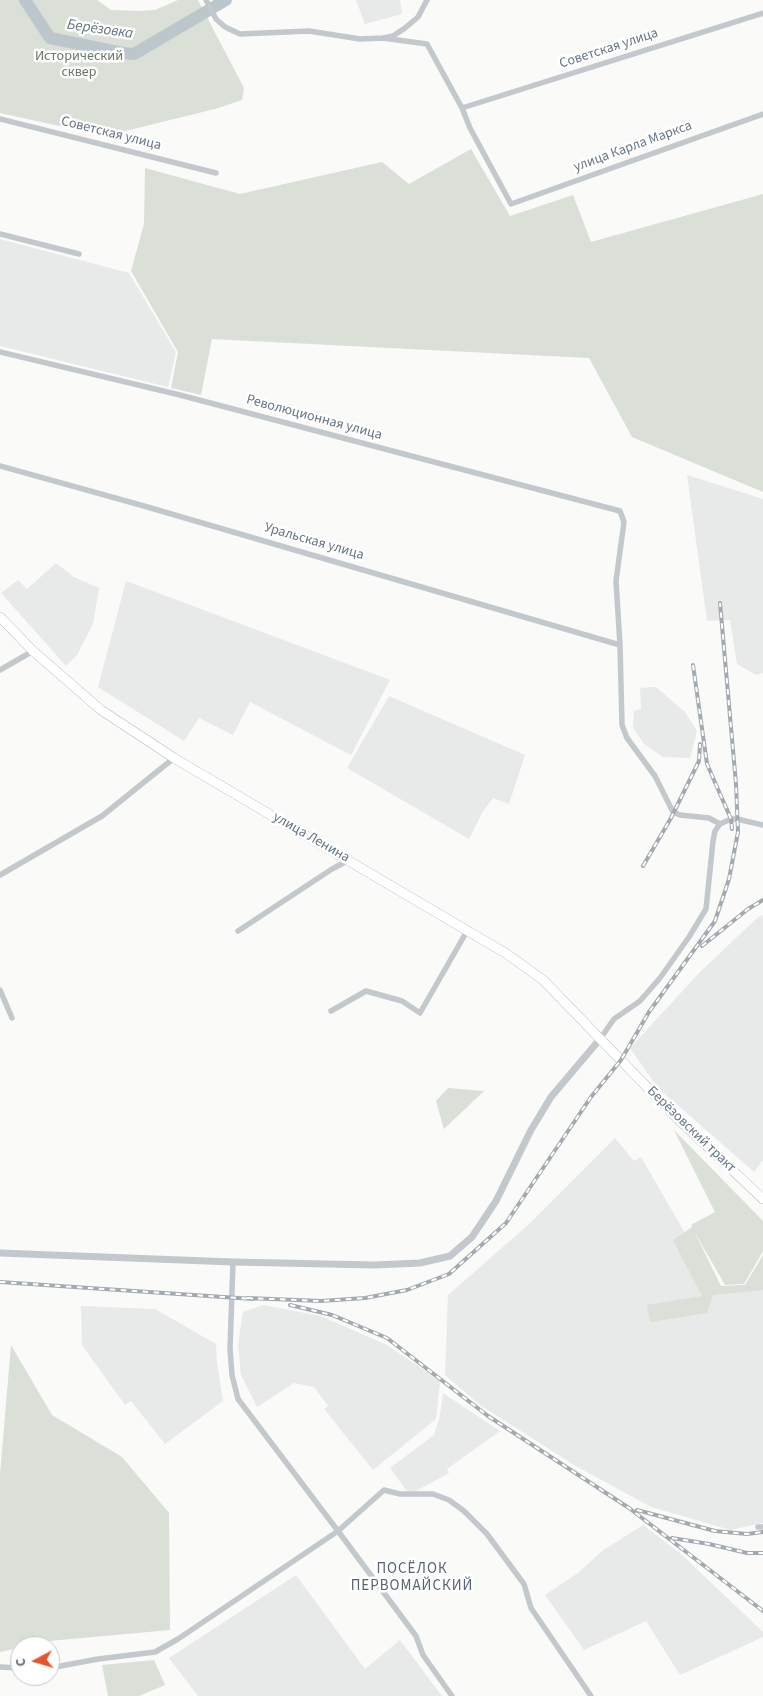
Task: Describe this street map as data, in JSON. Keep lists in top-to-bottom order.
{
  "streets": {
    "main road": ["улица Ленина", "Берёзовский тракт"],
    "street": [
      "Советская улица",
      "улица Карла Маркса",
      "Революционная улица",
      "Уральская улица"
    ]
  },
  "crossings": [
    ["Советская улица", "улица Карла Маркса"],
    ["Революционная улица", "Уральская улица"],
    ["улица Ленина", "Берёзовский тракт"]
  ],
  "districts": ["ПОСЁЛОК ПЕРВОМАЙСКИЙ"],
  "water": ["Берёзовка"],
  "parks": ["Исторический сквер"],
  "north": "left"
}
